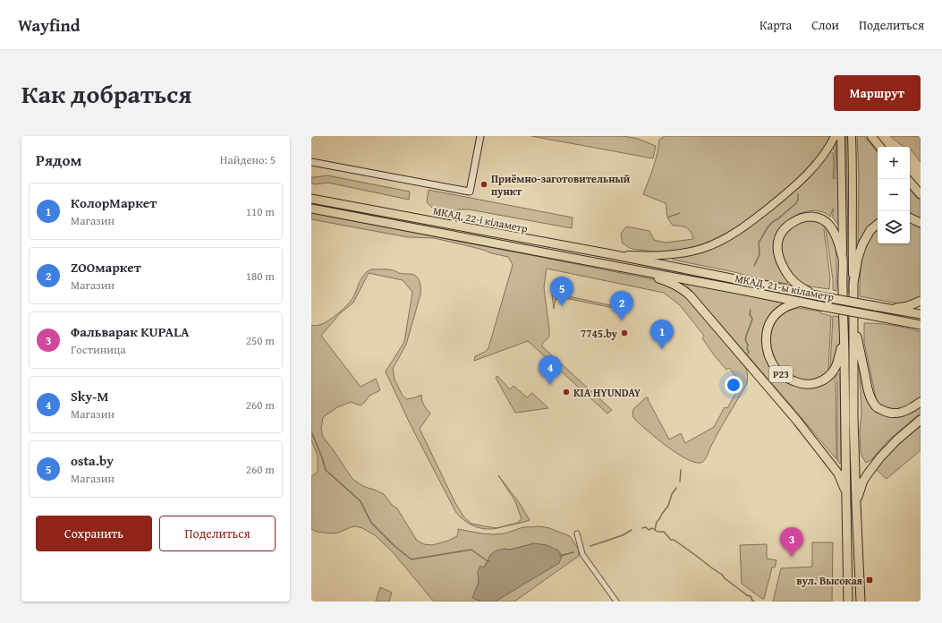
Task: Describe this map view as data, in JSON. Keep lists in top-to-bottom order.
{
  "streets": {
    "highway": ["МКАД, 22-і кіламетр", "МКАД, 21-ы кіламетр", "Р23"]
  },
  "crossings": [
    ["МКАД, 22-і кіламетр", "МКАД, 21-ы кіламетр"],
    ["МКАД, 22-і кіламетр", "Р23"],
    ["МКАД, 21-ы кіламетр", "Р23"]
  ],
  "places": {
    "other": ["Приёмно-заготовительный пункт", "7745.by", "KIA HYUNDAY"],
    "transit": ["вул. Высокая"]
  },
  "page": {
    "header": "Wayfind",
    "nav": ["Карта", "Слои", "Поделиться"],
    "title": "Как добраться",
    "buttons": [
      "Маршрут",
      ["Сохранить", "Поделиться"]
    ],
    "heading": ["Рядом", "Найдено: 5"],
    "map_buttons": ["+", "−"],
    "list": [
      {
        "mark": "1",
        "name": "КолорМаркет",
        "note": "Магазин",
        "value": "110 m"
      },
      {
        "mark": "2",
        "name": "ZOOмаркет",
        "note": "Магазин",
        "value": "180 m"
      },
      {
        "mark": "3",
        "name": "Фальварак KUPALA",
        "note": "Гостиница",
        "value": "250 m"
      },
      {
        "mark": "4",
        "name": "Sky-M",
        "note": "Магазин",
        "value": "260 m"
      },
      {
        "mark": "5",
        "name": "osta.by",
        "note": "Магазин",
        "value": "260 m"
      }
    ],
    "pins": [
      "5",
      "2",
      "1",
      "4",
      "3"
    ]
  }
}
